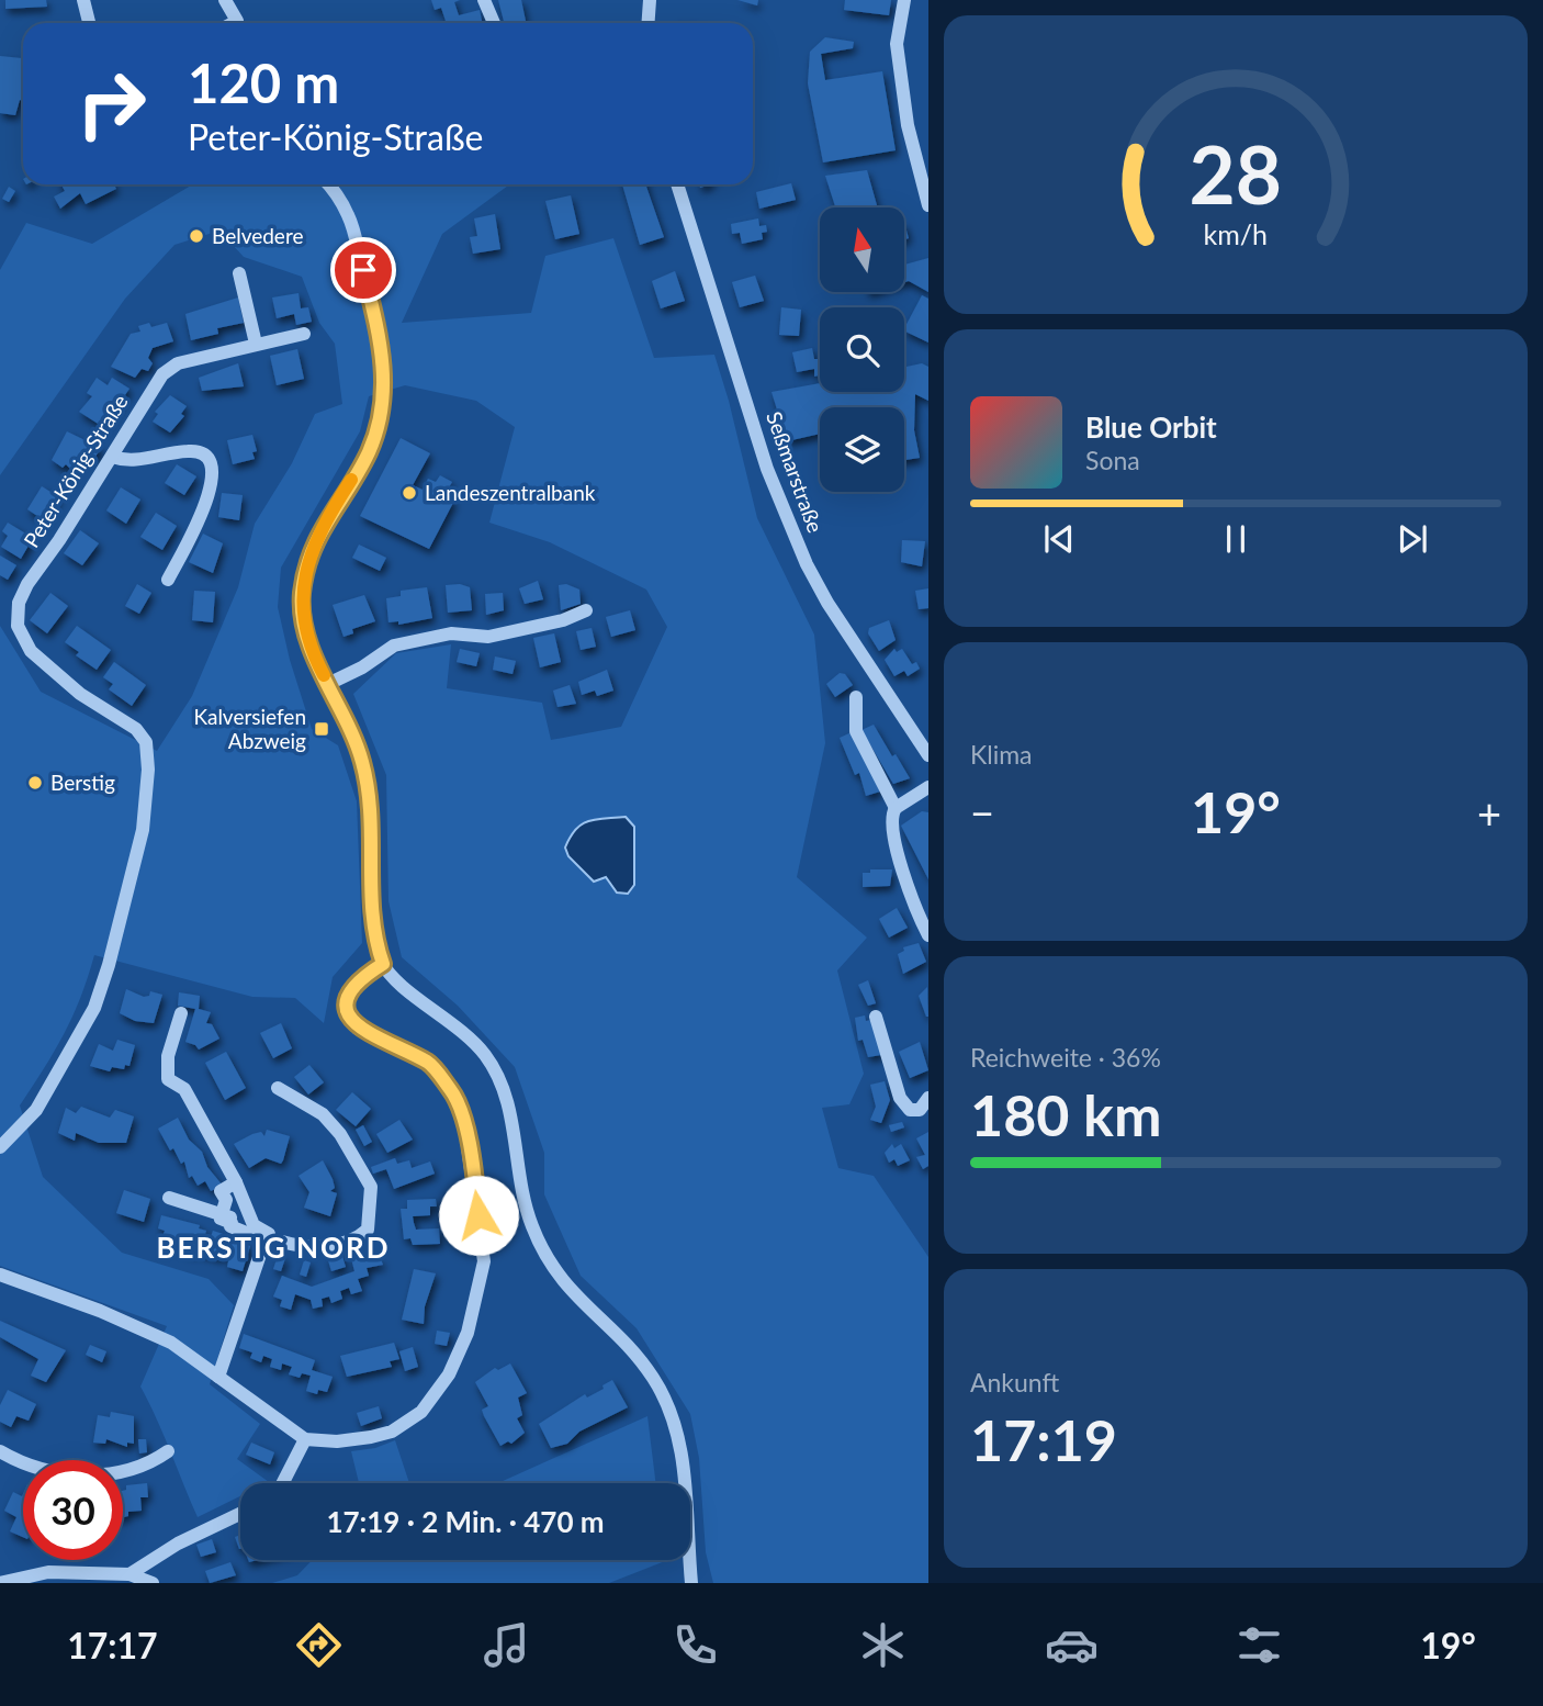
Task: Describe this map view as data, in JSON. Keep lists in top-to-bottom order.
{
  "streets": {
    "street": ["Peter-König-Straße", "Seßmarstraße"]
  },
  "districts": ["BERSTIG NORD"],
  "places": {
    "other": ["Belvedere", "Landeszentralbank", "Berstig"],
    "transit": ["Kalversiefen Abzweig"]
  },
  "north": "top",
  "page": {
    "turn": ["120 m", "Peter-König-Straße"],
    "song": ["Blue Orbit", "Sona"],
    "tile": [
      "Klima",
      ["Reichweite · 36%", "180 km"],
      ["Ankunft", "17:19"]
    ],
    "heat": ["−", "19°", "+"],
    "limit": "30",
    "trip": "17:19 · 2 Min. · 470 m",
    "tabs": ["17:17", "19°"],
    "gauge": ["28", "km/h"]
  }
}
